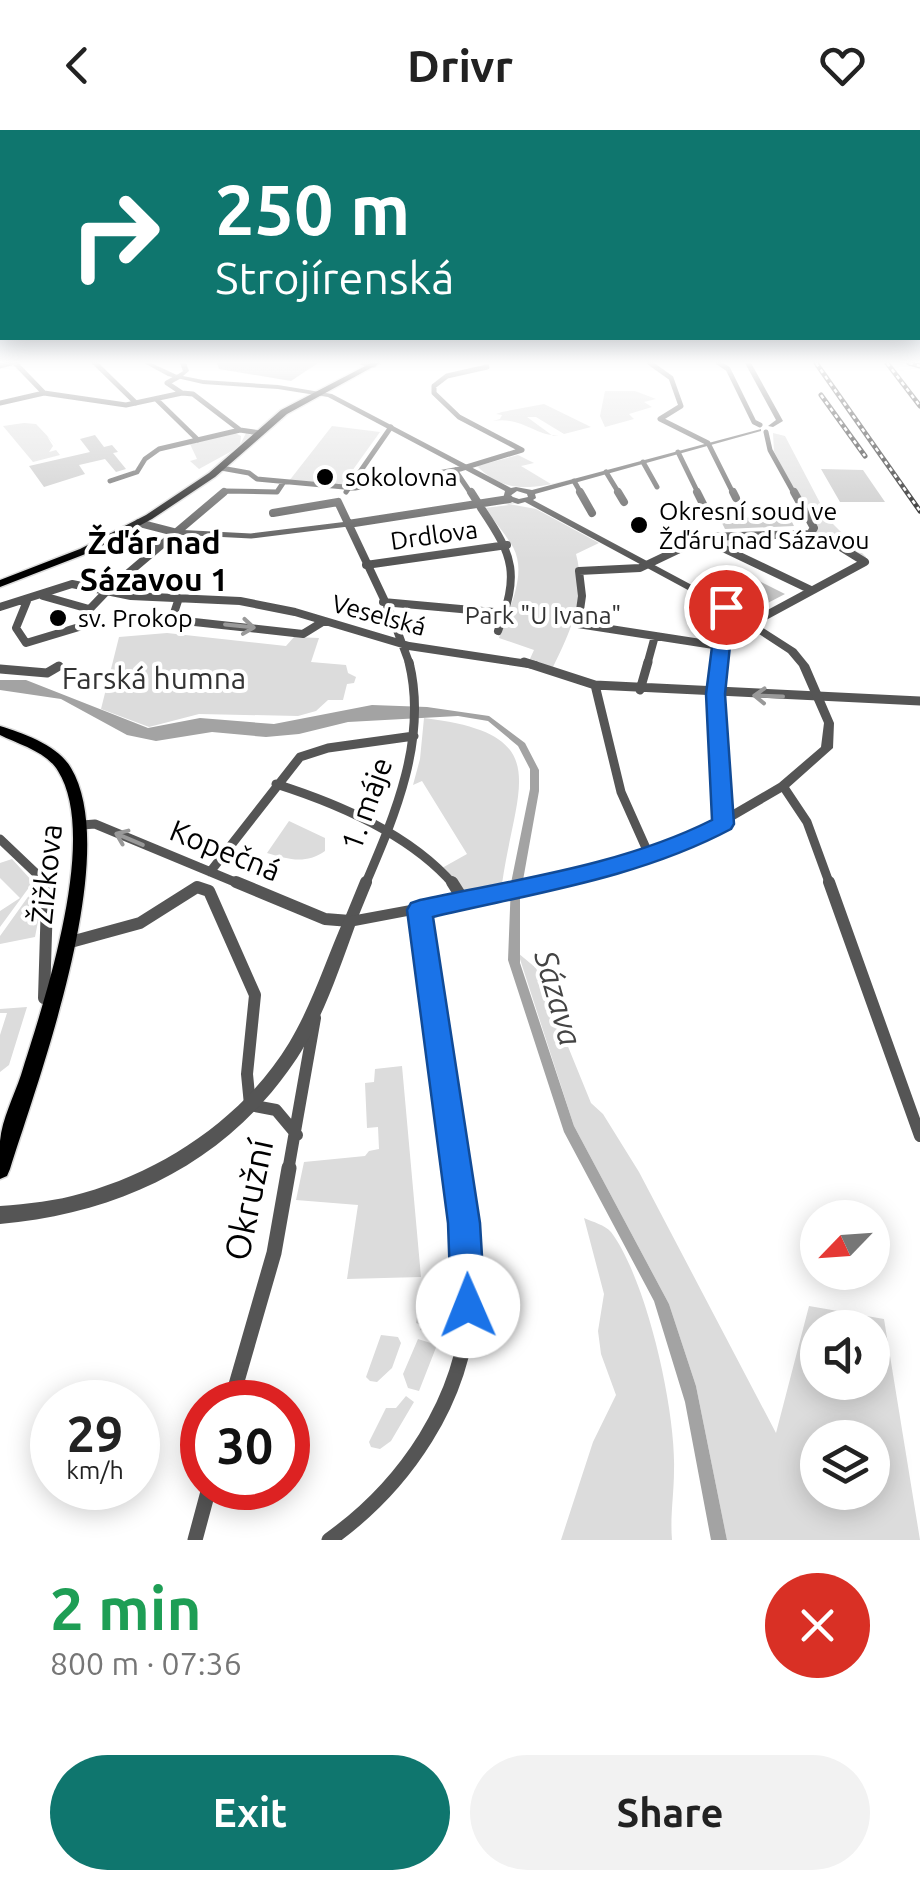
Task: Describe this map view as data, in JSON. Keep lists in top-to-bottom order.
{
  "streets": {
    "main road": ["Žižkova"],
    "street": [
      "Drdlova",
      "Veselská",
      "1. máje",
      "Kopečná",
      "Okružní"
    ]
  },
  "crossings": [
    ["Drdlova", "1. máje"],
    ["Veselská", "1. máje"],
    ["1. máje", "Kopečná"],
    ["Kopečná", "Žižkova"]
  ],
  "one_way": ["Kopečná"],
  "districts": ["Žďár nad Sázavou 1"],
  "water": ["Sázava"],
  "parks": ["Park \"U Ivana\"", "Farská humna"],
  "places": ["sokolovna", "Okresní soud ve Žďáru nad Sázavou", "sv. Prokop"],
  "north": "bottom left",
  "page": {
    "header": "Drivr",
    "turn": ["250 m", "Strojírenská"],
    "speed": "29 km/h",
    "limit": "30",
    "heading": ["2 min", "800 m · 07:36"],
    "buttons": ["Exit", "Share"]
  }
}
